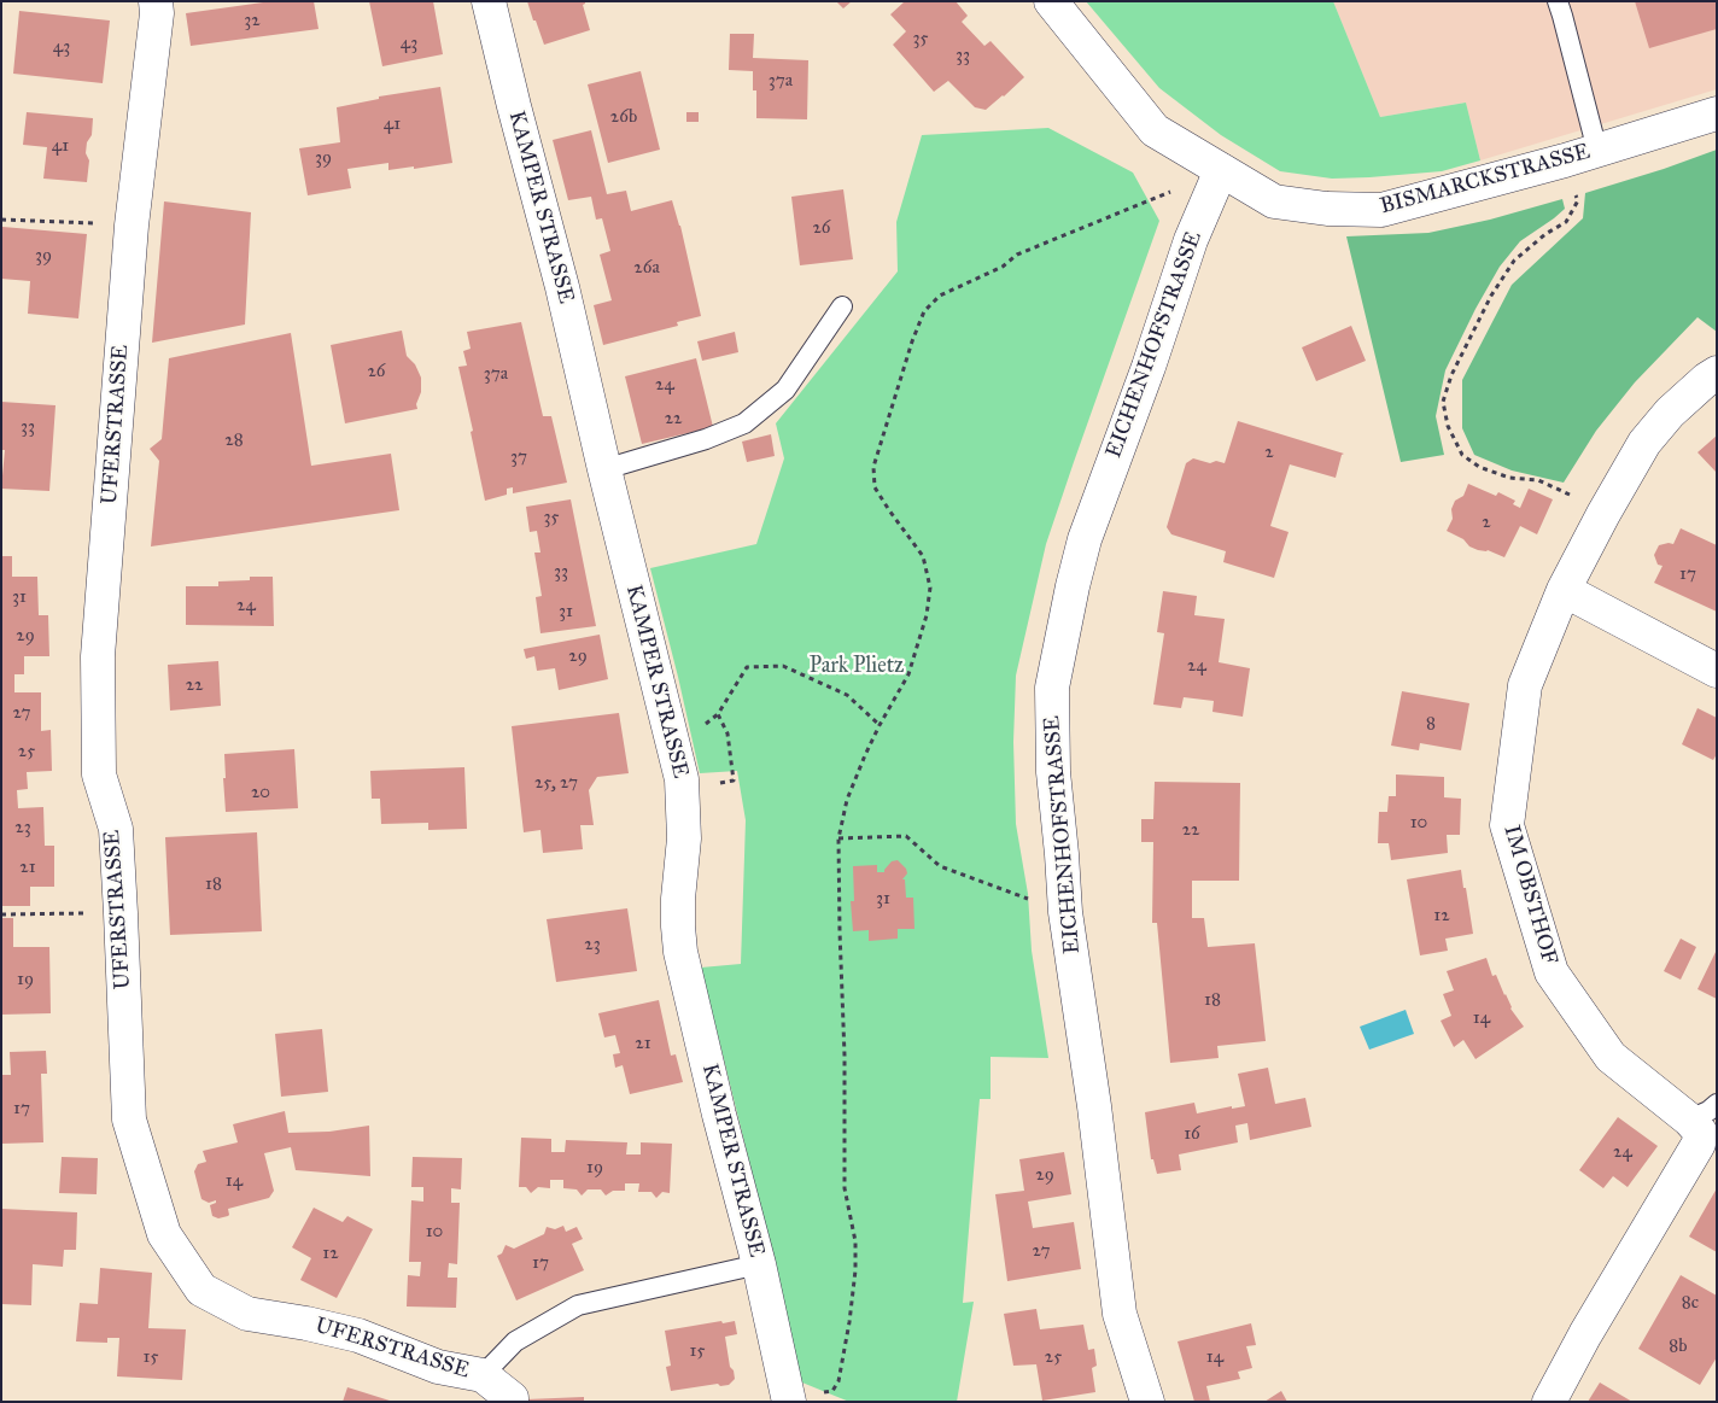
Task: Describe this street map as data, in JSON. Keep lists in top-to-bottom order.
{
  "streets": {
    "street": [
      "BISMARCKSTRASSE",
      "KAMPER STRASSE",
      "EICHENHOFSTRASSE",
      "UFERSTRASSE",
      "IM OBSTHOF"
    ]
  },
  "crossings": [
    ["BISMARCKSTRASSE", "EICHENHOFSTRASSE"]
  ],
  "parks": ["Park Plietz"],
  "house_numbers": [
    "32",
    "35",
    "43",
    "43",
    "33",
    "37a",
    "26b",
    "41",
    "41",
    "39",
    "26",
    "39",
    "26a",
    "26",
    "37a",
    "24",
    "22",
    "33",
    "28",
    "2",
    "37",
    "35",
    "2",
    "33",
    "17",
    "31",
    "24",
    "31",
    "29",
    "29",
    "24",
    "22",
    "27",
    "8",
    "25",
    "25, 27",
    "20",
    "10",
    "23",
    "22",
    "21",
    "18",
    "31",
    "12",
    "23",
    "19",
    "18",
    "14",
    "21",
    "17",
    "16",
    "24",
    "19",
    "29",
    "14",
    "10",
    "27",
    "12",
    "17",
    "8c",
    "8b",
    "15",
    "15",
    "25",
    "14"
  ]
}
